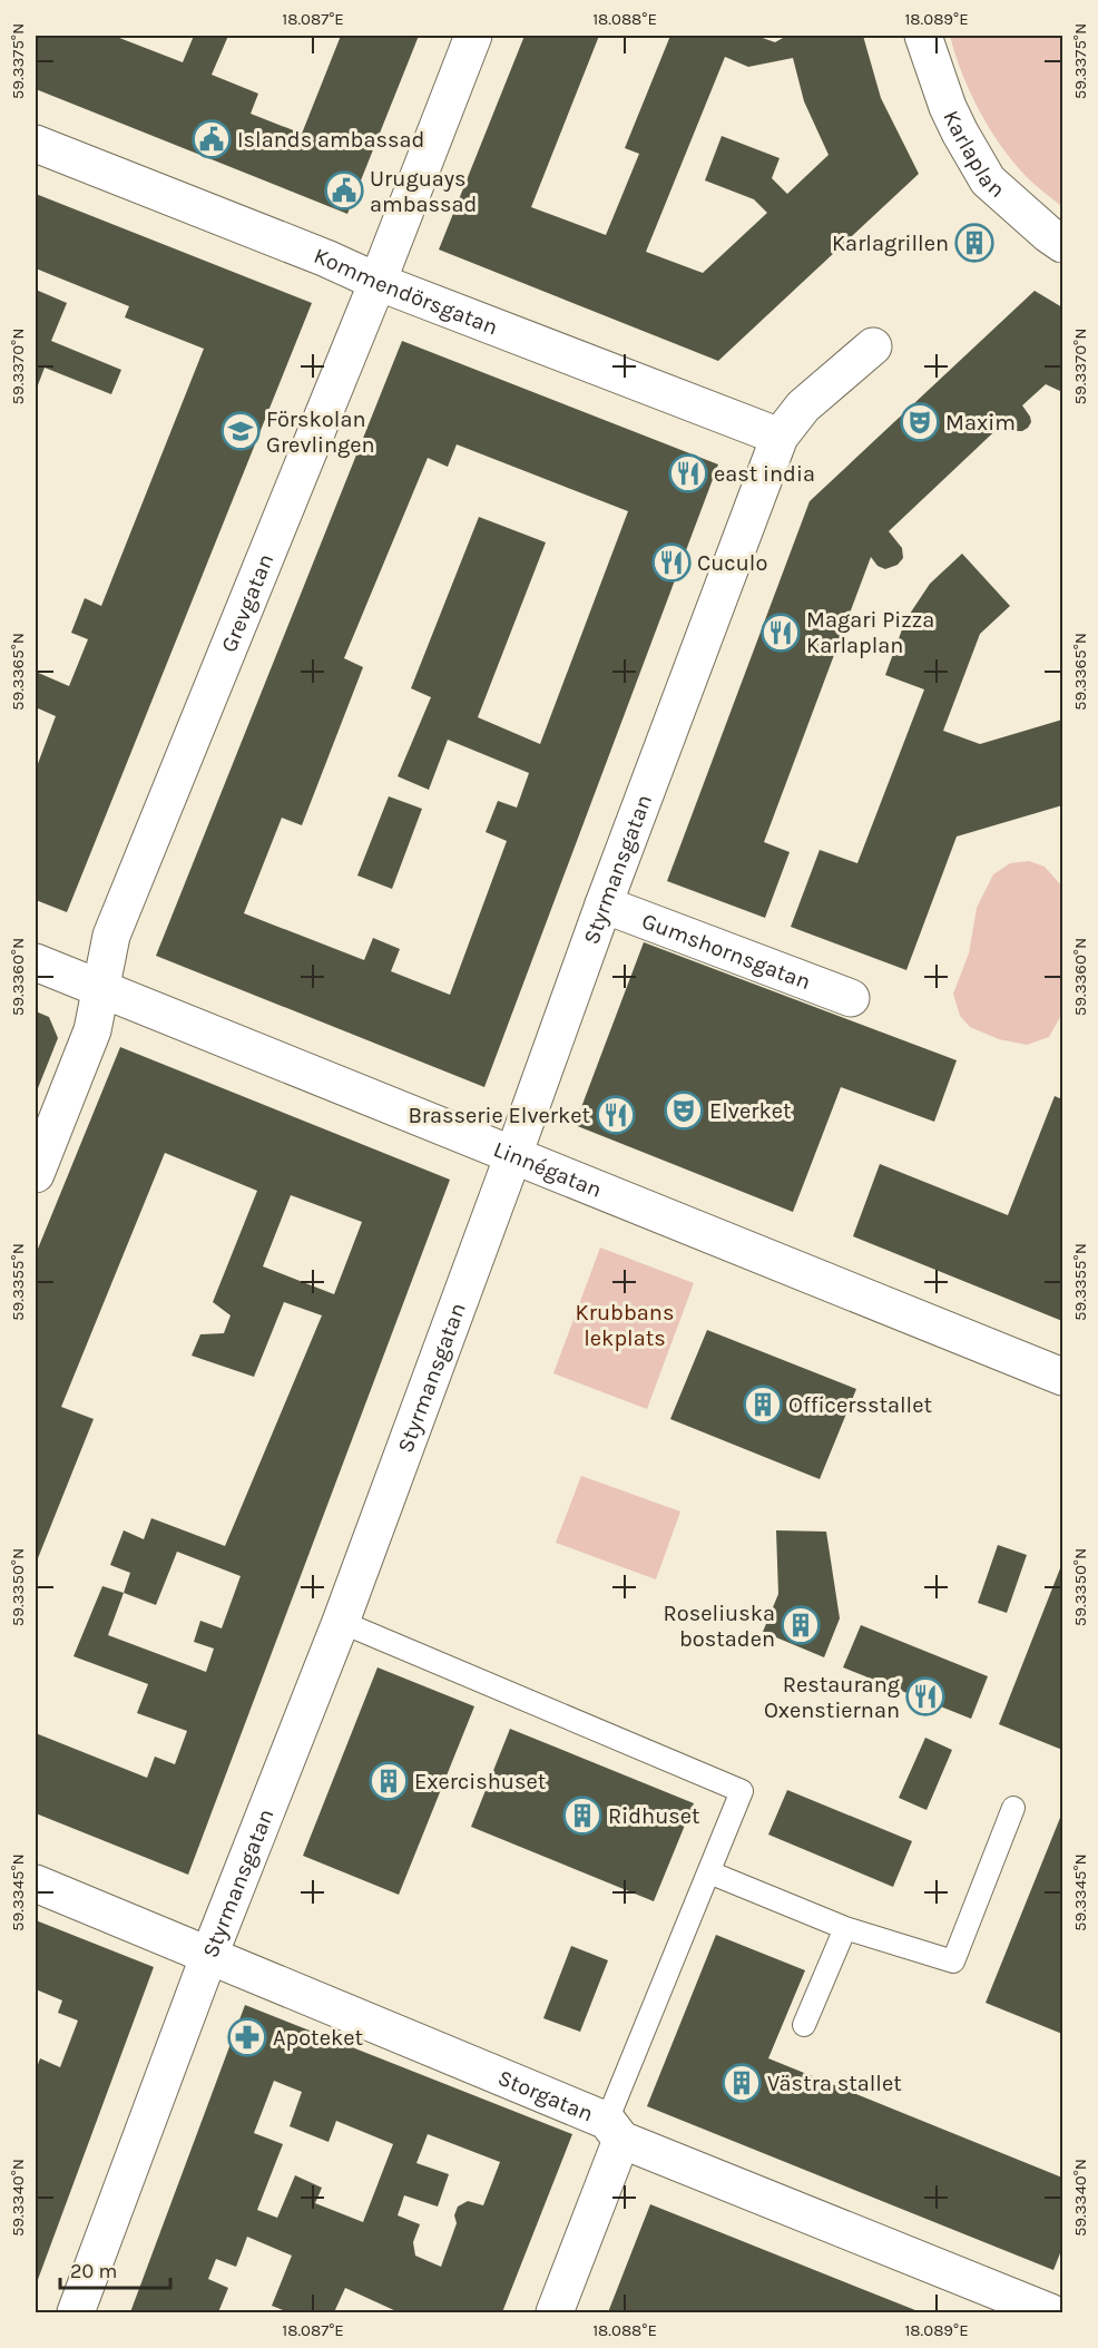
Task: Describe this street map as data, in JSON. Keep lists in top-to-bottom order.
{
  "streets": {
    "street": [
      "Karlaplan",
      "Kommendörsgatan",
      "Grevgatan",
      "Styrmansgatan",
      "Gumshornsgatan",
      "Linnégatan",
      "Storgatan"
    ]
  },
  "crossings": [
    ["Kommendörsgatan", "Grevgatan"],
    ["Kommendörsgatan", "Styrmansgatan"],
    ["Grevgatan", "Linnégatan"],
    ["Styrmansgatan", "Gumshornsgatan"],
    ["Styrmansgatan", "Linnégatan"],
    ["Styrmansgatan", "Storgatan"]
  ],
  "parks": ["Krubbans lekplats"],
  "places": {
    "public building": ["Islands ambassad", "Uruguays ambassad"],
    "building": [
      "Karlagrillen",
      "Officersstallet",
      "Roseliuska bostaden",
      "Exercishuset",
      "Ridhuset",
      "Västra stallet"
    ],
    "theatre": ["Maxim", "Elverket"],
    "school or university": ["Förskolan Grevlingen"],
    "restaurant": [
      "east india",
      "Cuculo",
      "Magari Pizza Karlaplan",
      "Brasserie Elverket",
      "Restaurang Oxenstiernan"
    ],
    "pharmacy": ["Apoteket"]
  },
  "scale_bar": "20 m",
  "coordinates": [
    "18.087°E",
    "18.088°E",
    "18.089°E",
    "59.3375°N",
    "59.3370°N",
    "59.3365°N",
    "59.3360°N",
    "59.3355°N",
    "59.3350°N",
    "59.3345°N",
    "59.3340°N"
  ]
}
